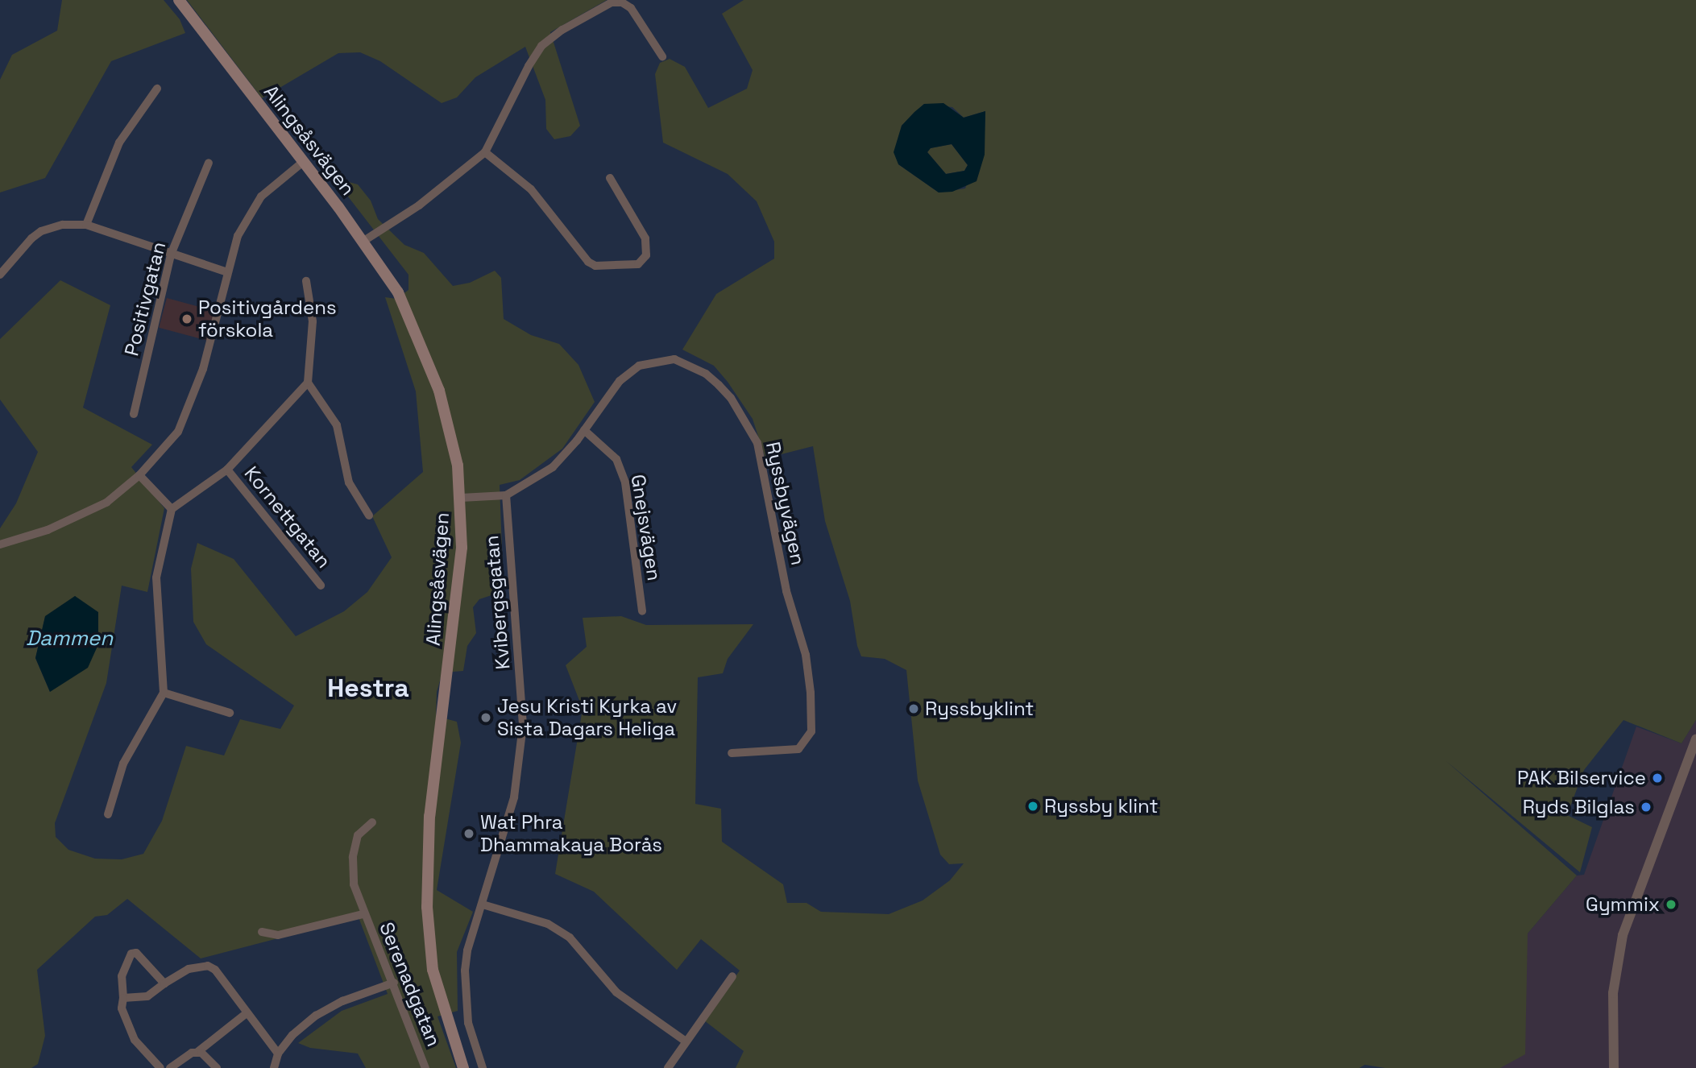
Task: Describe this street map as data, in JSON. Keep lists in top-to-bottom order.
{
  "streets": {
    "main road": ["Alingsåsvägen"],
    "street": [
      "Positivgatan",
      "Ryssbyvägen",
      "Kornettgatan",
      "Gnejsvägen",
      "Kvibergsgatan",
      "Serenadgatan"
    ]
  },
  "crossings": [
    ["Alingsåsvägen", "Ryssbyvägen"],
    ["Ryssbyvägen", "Gnejsvägen"],
    ["Ryssbyvägen", "Kvibergsgatan"]
  ],
  "districts": ["Hestra"],
  "water": ["Dammen"],
  "places": [
    "Positivgårdens förskola",
    "Ryssbyklint",
    "Jesu Kristi Kyrka av Sista Dagars Heliga",
    "PAK Bilservice",
    "Ryssby klint",
    "Ryds Bilglas",
    "Wat Phra Dhammakaya Borås",
    "Gymmix"
  ]
}
